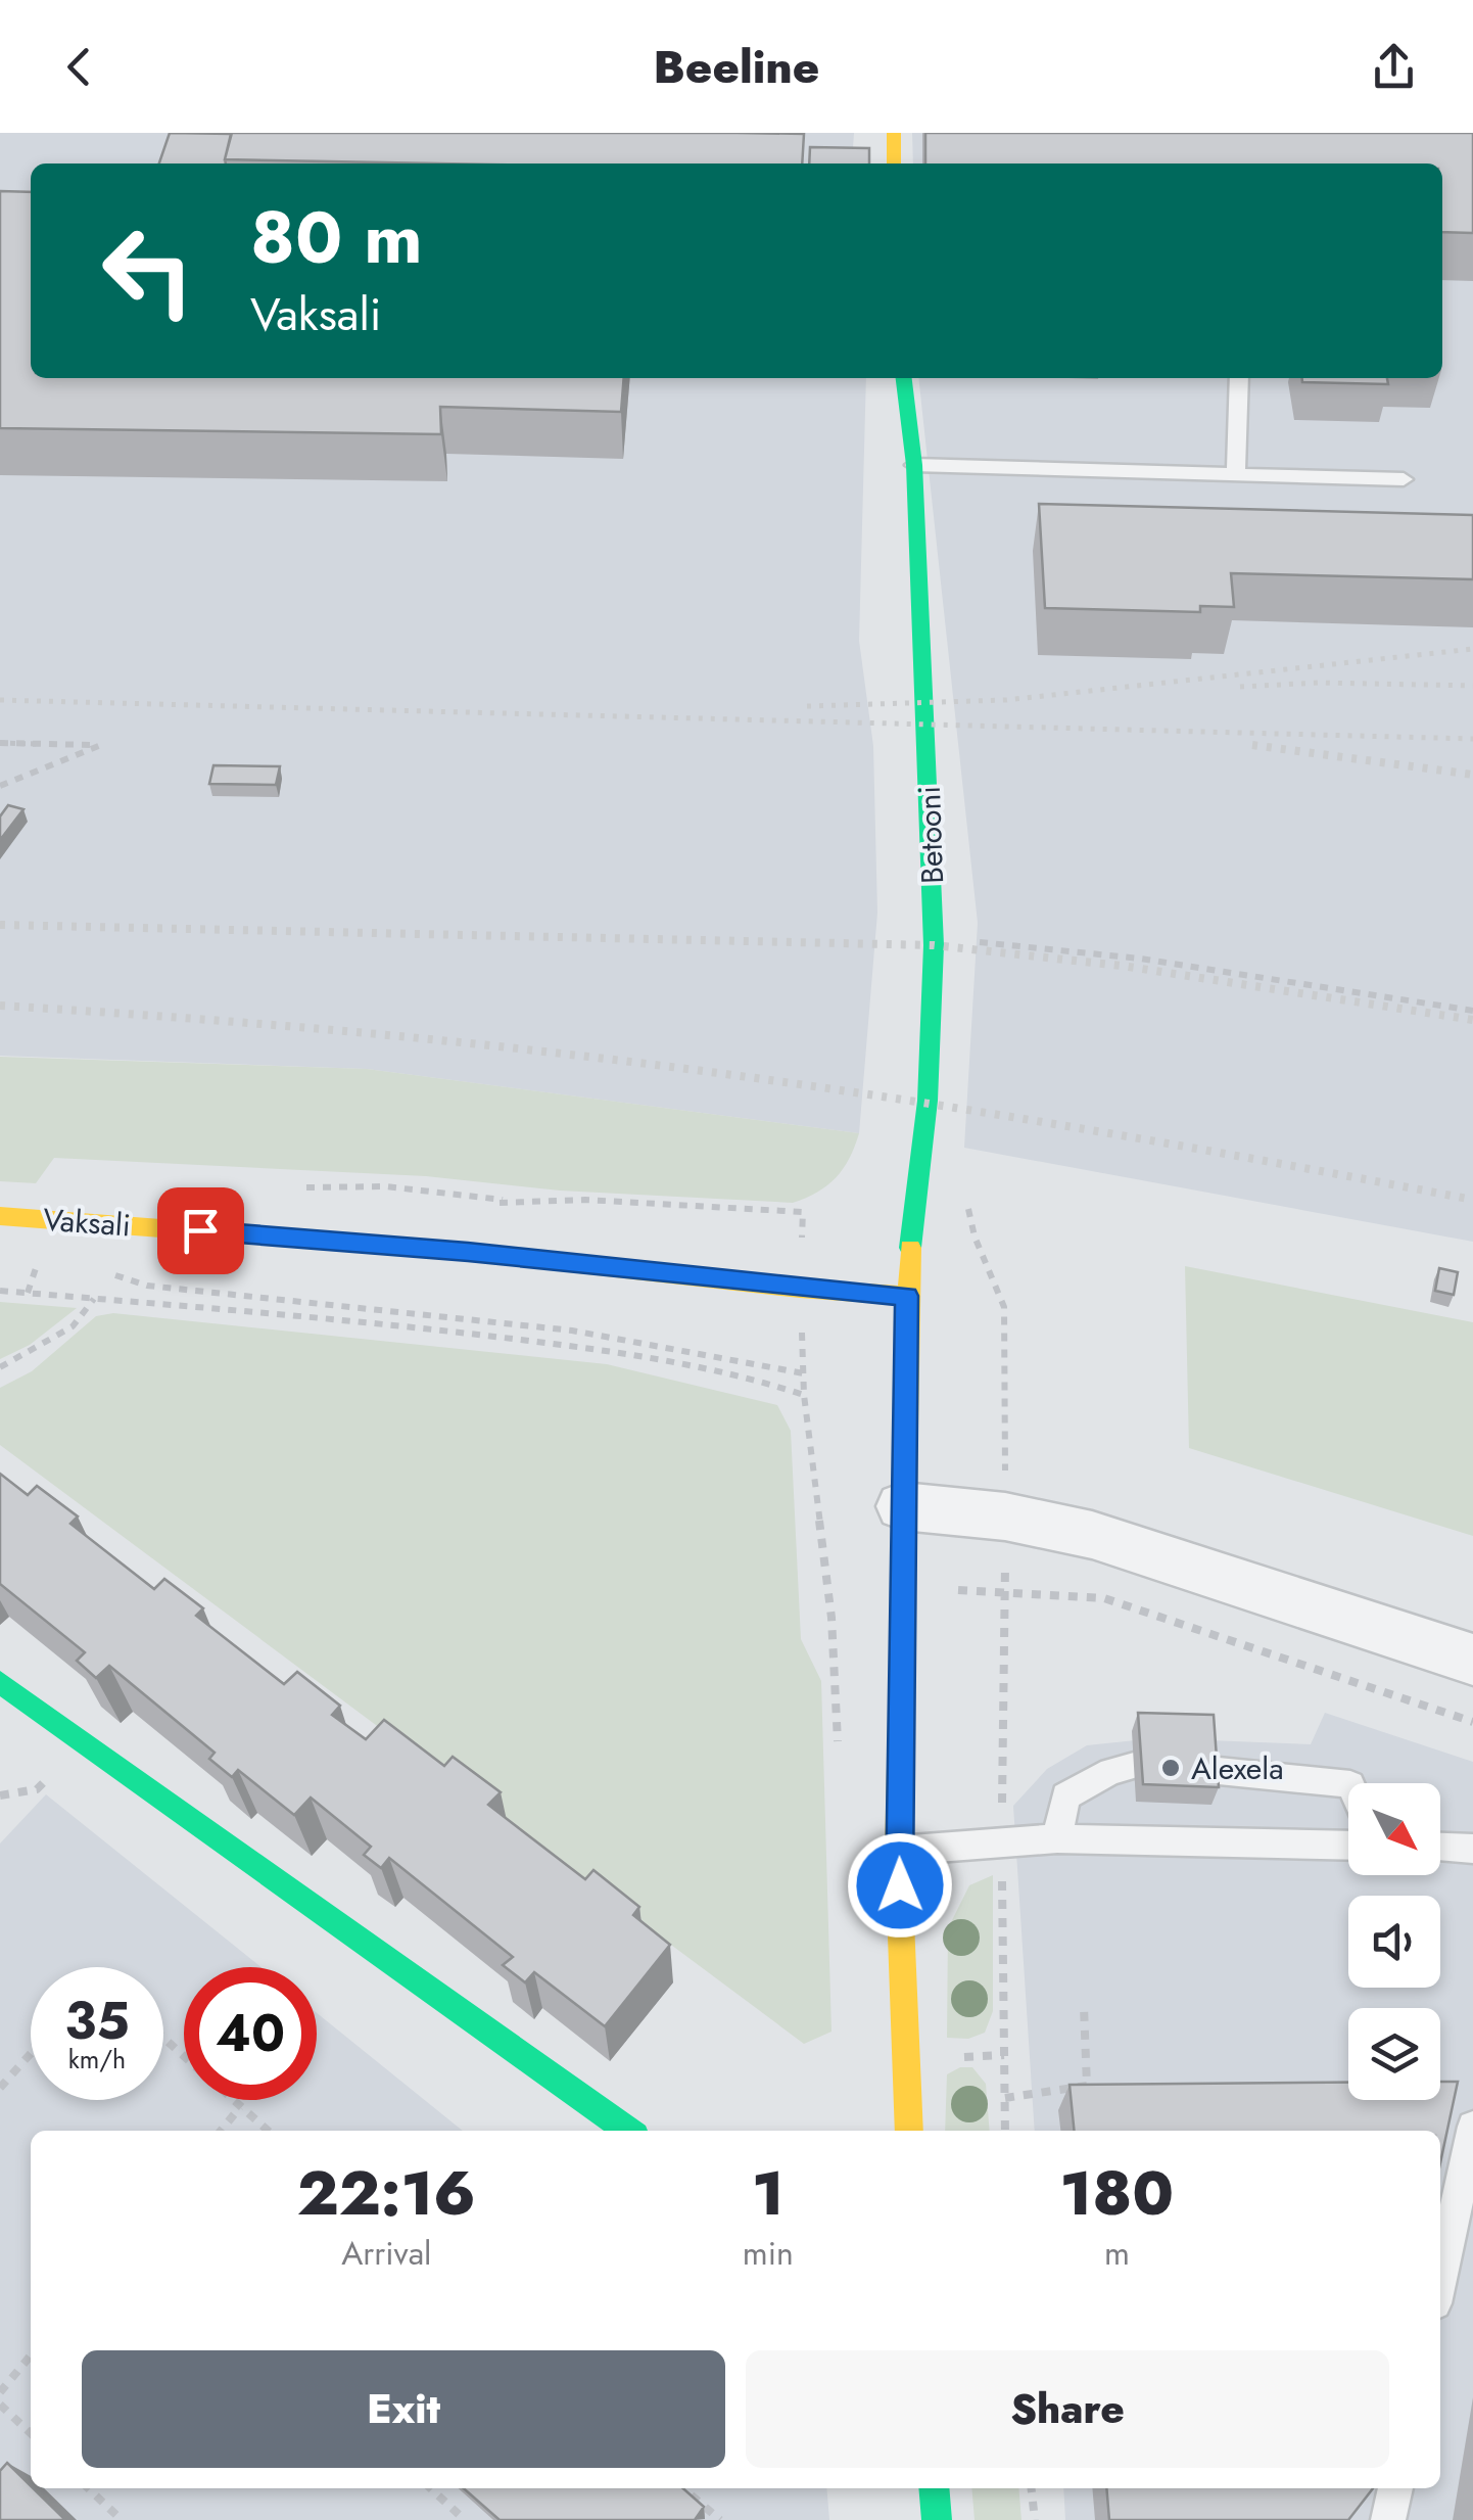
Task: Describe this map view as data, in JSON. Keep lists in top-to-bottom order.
{
  "streets": {
    "street": ["Betooni", "Vaksali"]
  },
  "crossings": [
    ["Betooni", "Vaksali"]
  ],
  "places": ["Alexela"],
  "north": "bottom right",
  "page": {
    "header": "Beeline",
    "turn": ["80 m", "Vaksali"],
    "speed": "35 km/h",
    "limit": "40",
    "eta": [
      "22:16",
      "Arrival",
      "1",
      "min",
      "180",
      "m"
    ],
    "buttons": ["Exit", "Share"]
  }
}
